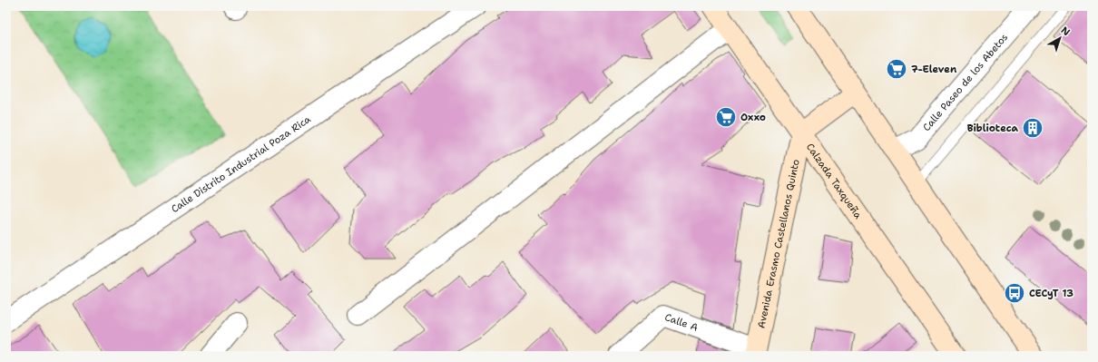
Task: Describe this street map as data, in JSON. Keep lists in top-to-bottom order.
{
  "streets": {
    "main road": ["Calzada Taxqueña", "Avenida Erasmo Castellanos Quinto"],
    "street": ["Calle Paseo de los Abetos", "Calle Distrito Industrial Poza Rica", "Calle A"]
  },
  "crossings": [
    ["Calzada Taxqueña", "Avenida Erasmo Castellanos Quinto"],
    ["Avenida Erasmo Castellanos Quinto", "Calle A"]
  ],
  "places": {
    "supermarket": ["7-Eleven", "Oxxo"],
    "building": ["Biblioteca"],
    "bus stop": ["CECyT 13"]
  },
  "north": "top right"
}
